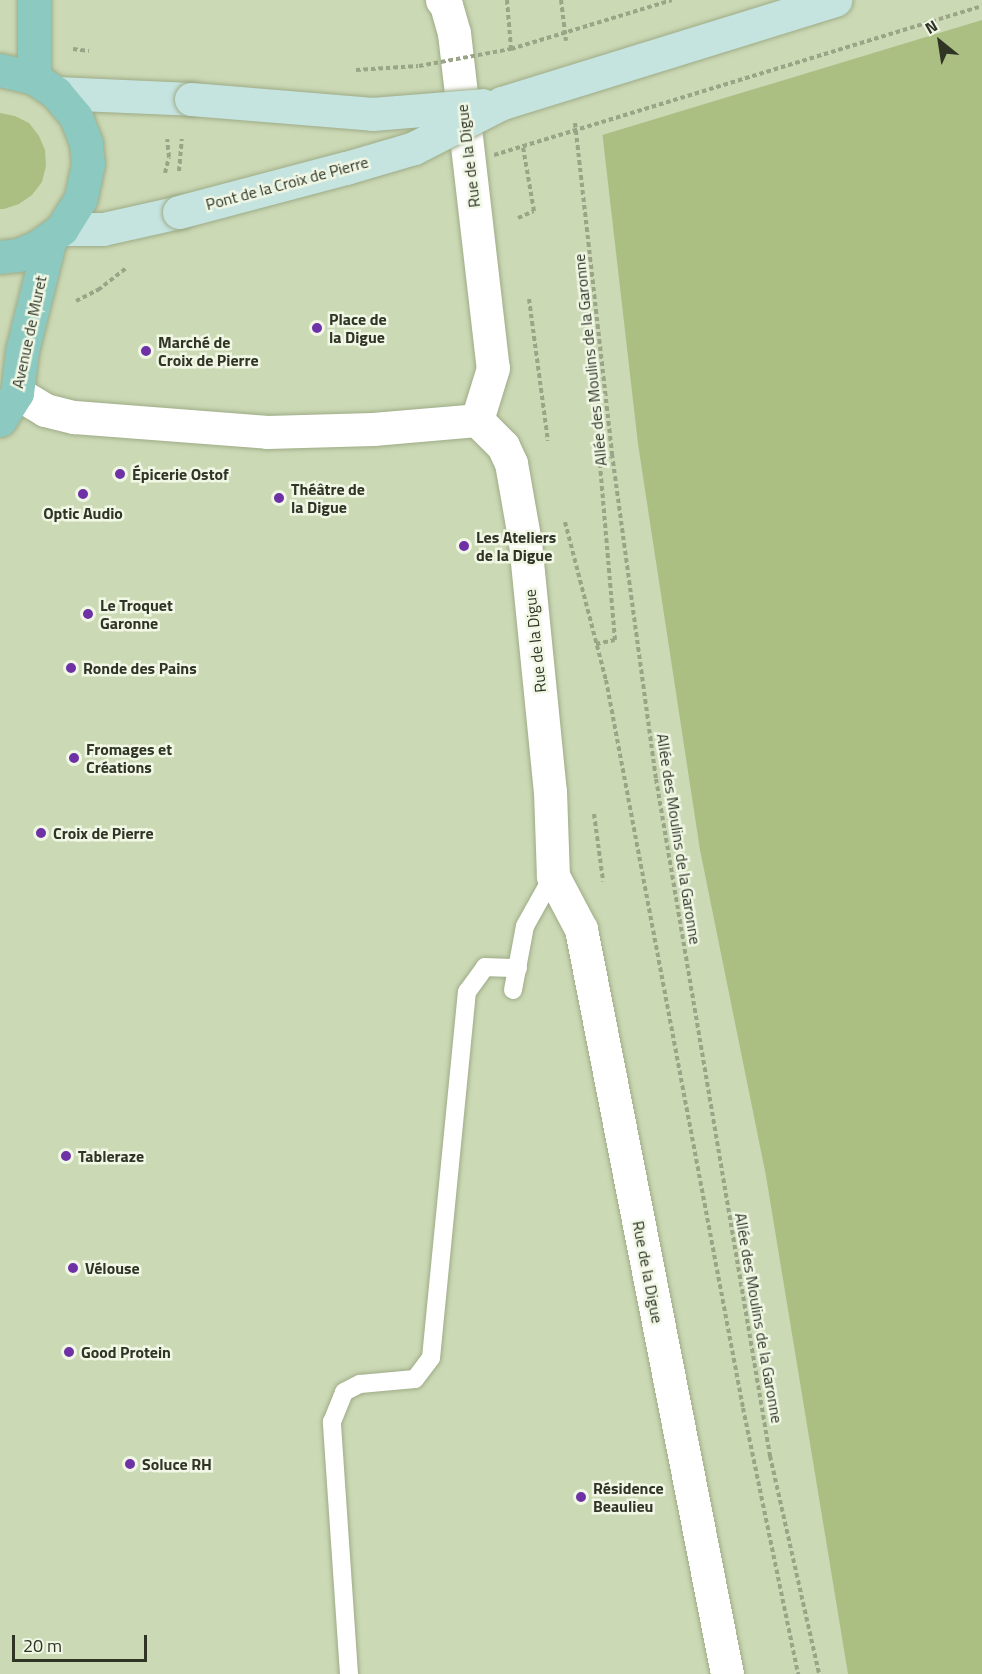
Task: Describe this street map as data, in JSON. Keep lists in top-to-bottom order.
{
  "streets": {
    "main road": ["Pont de la Croix de Pierre", "Avenue de Muret"],
    "street": ["Rue de la Digue"],
    "path": ["Allée des Moulins de la Garonne"]
  },
  "crossings": [
    ["Pont de la Croix de Pierre", "Avenue de Muret"]
  ],
  "places": [
    "Place de la Digue",
    "Marché de Croix de Pierre",
    "Épicerie Ostof",
    "Optic Audio",
    "Théâtre de la Digue",
    "Les Ateliers de la Digue",
    "Le Troquet Garonne",
    "Ronde des Pains",
    "Fromages et Créations",
    "Croix de Pierre",
    "Tableraze",
    "Vélouse",
    "Good Protein",
    "Soluce RH",
    "Résidence Beaulieu"
  ],
  "scale_bar": "20 m",
  "north": "top left"
}
